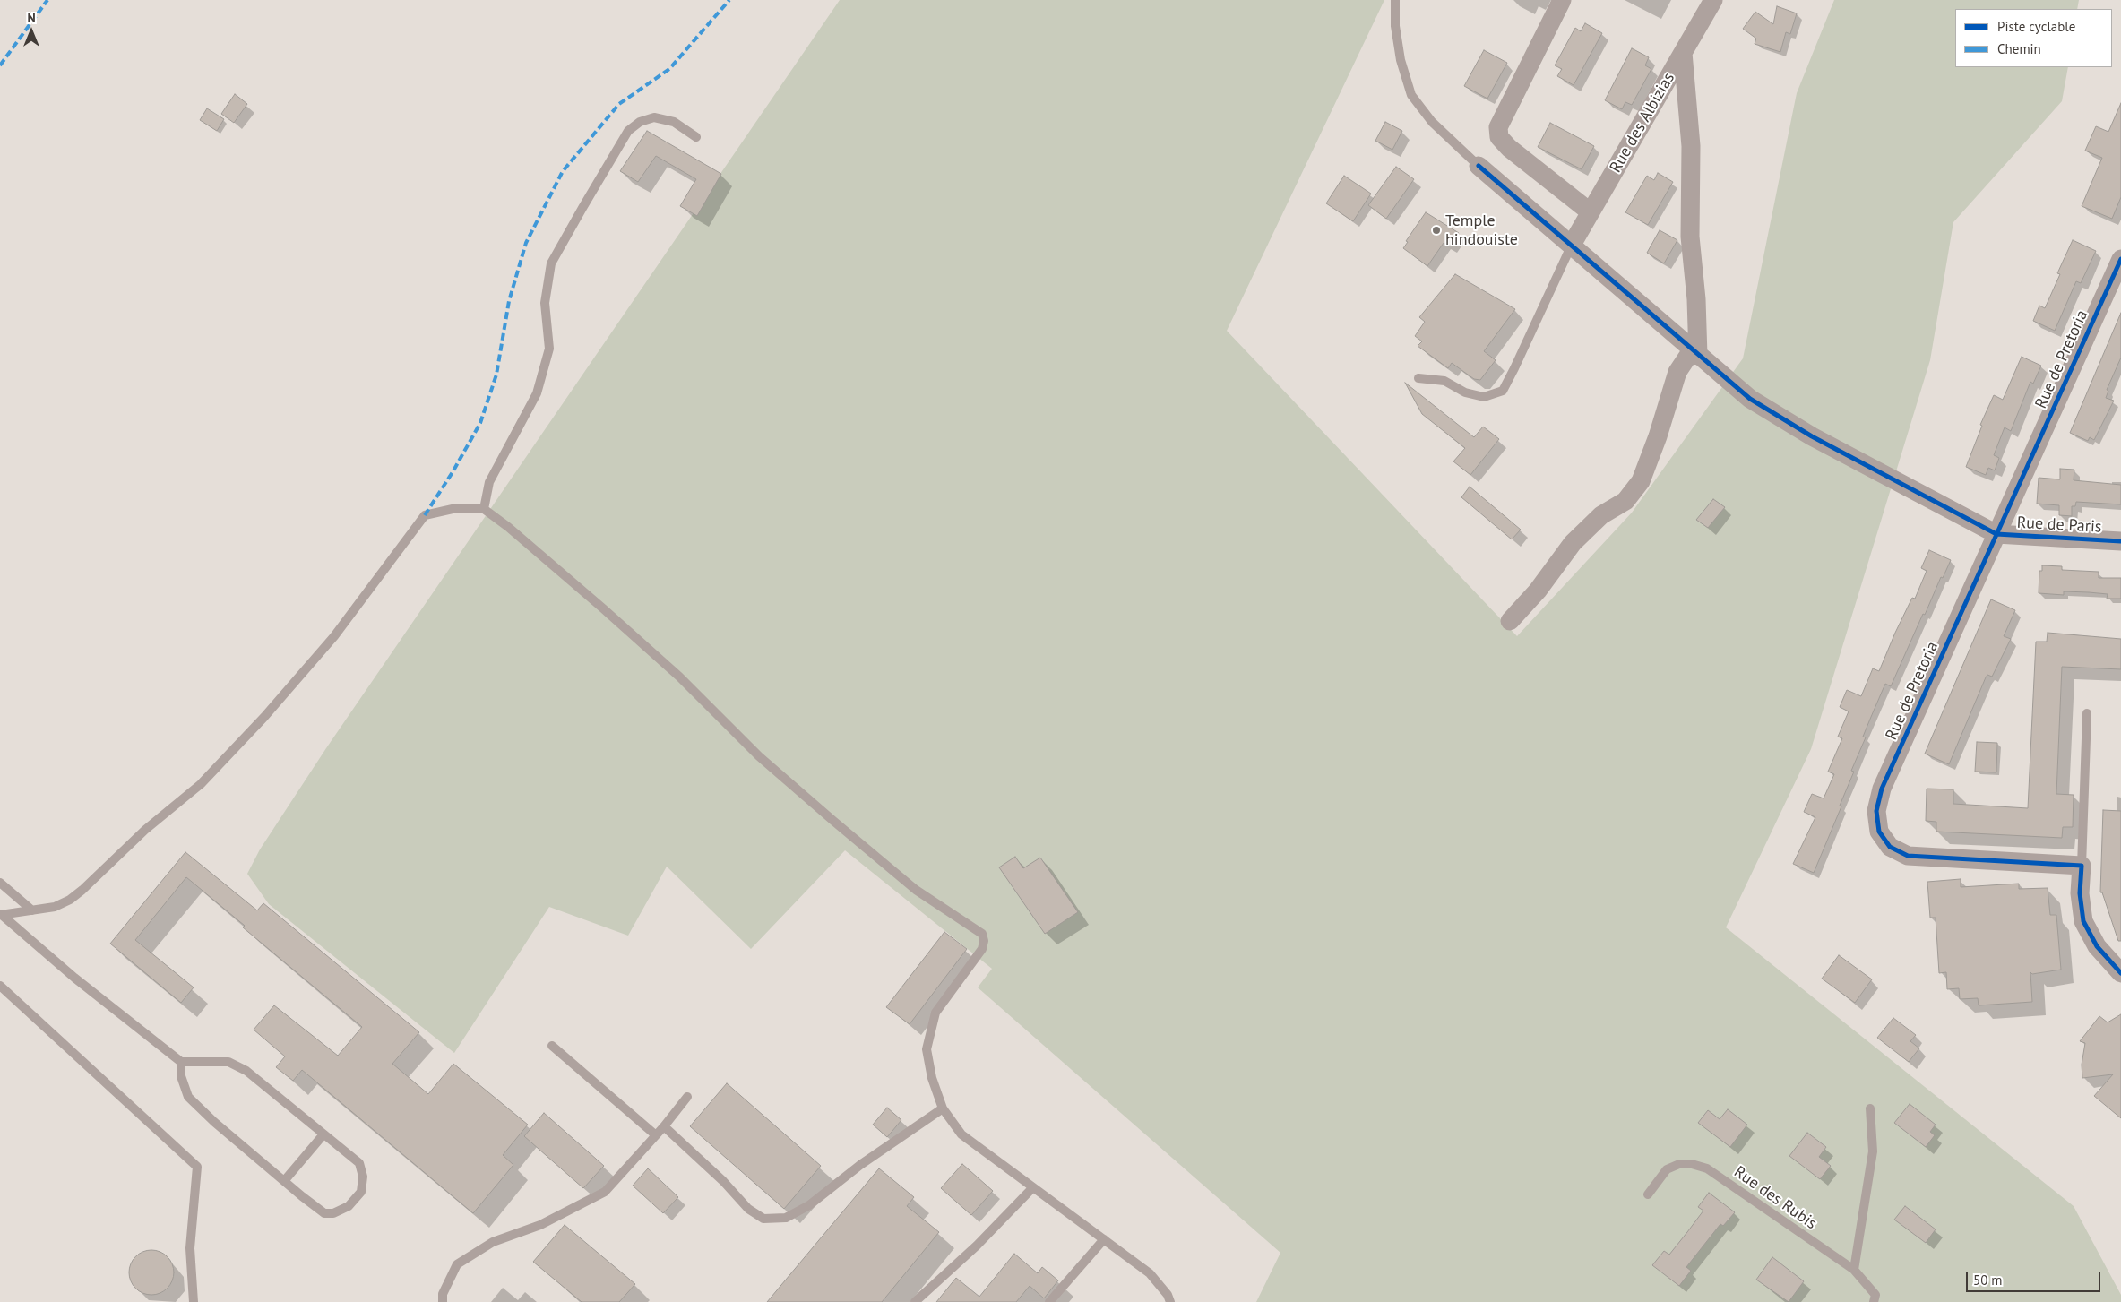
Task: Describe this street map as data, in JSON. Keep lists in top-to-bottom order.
{
  "streets": {
    "street": ["Rue des Albizias", "Rue de Pretoria", "Rue de Paris"],
    "lane": ["Rue des Rubis"]
  },
  "crossings": [
    ["Rue de Pretoria", "Rue de Paris"]
  ],
  "places": ["Temple hindouiste"],
  "legend": ["Piste cyclable", "Chemin"],
  "scale_bar": "50 m",
  "north": "top"
}
